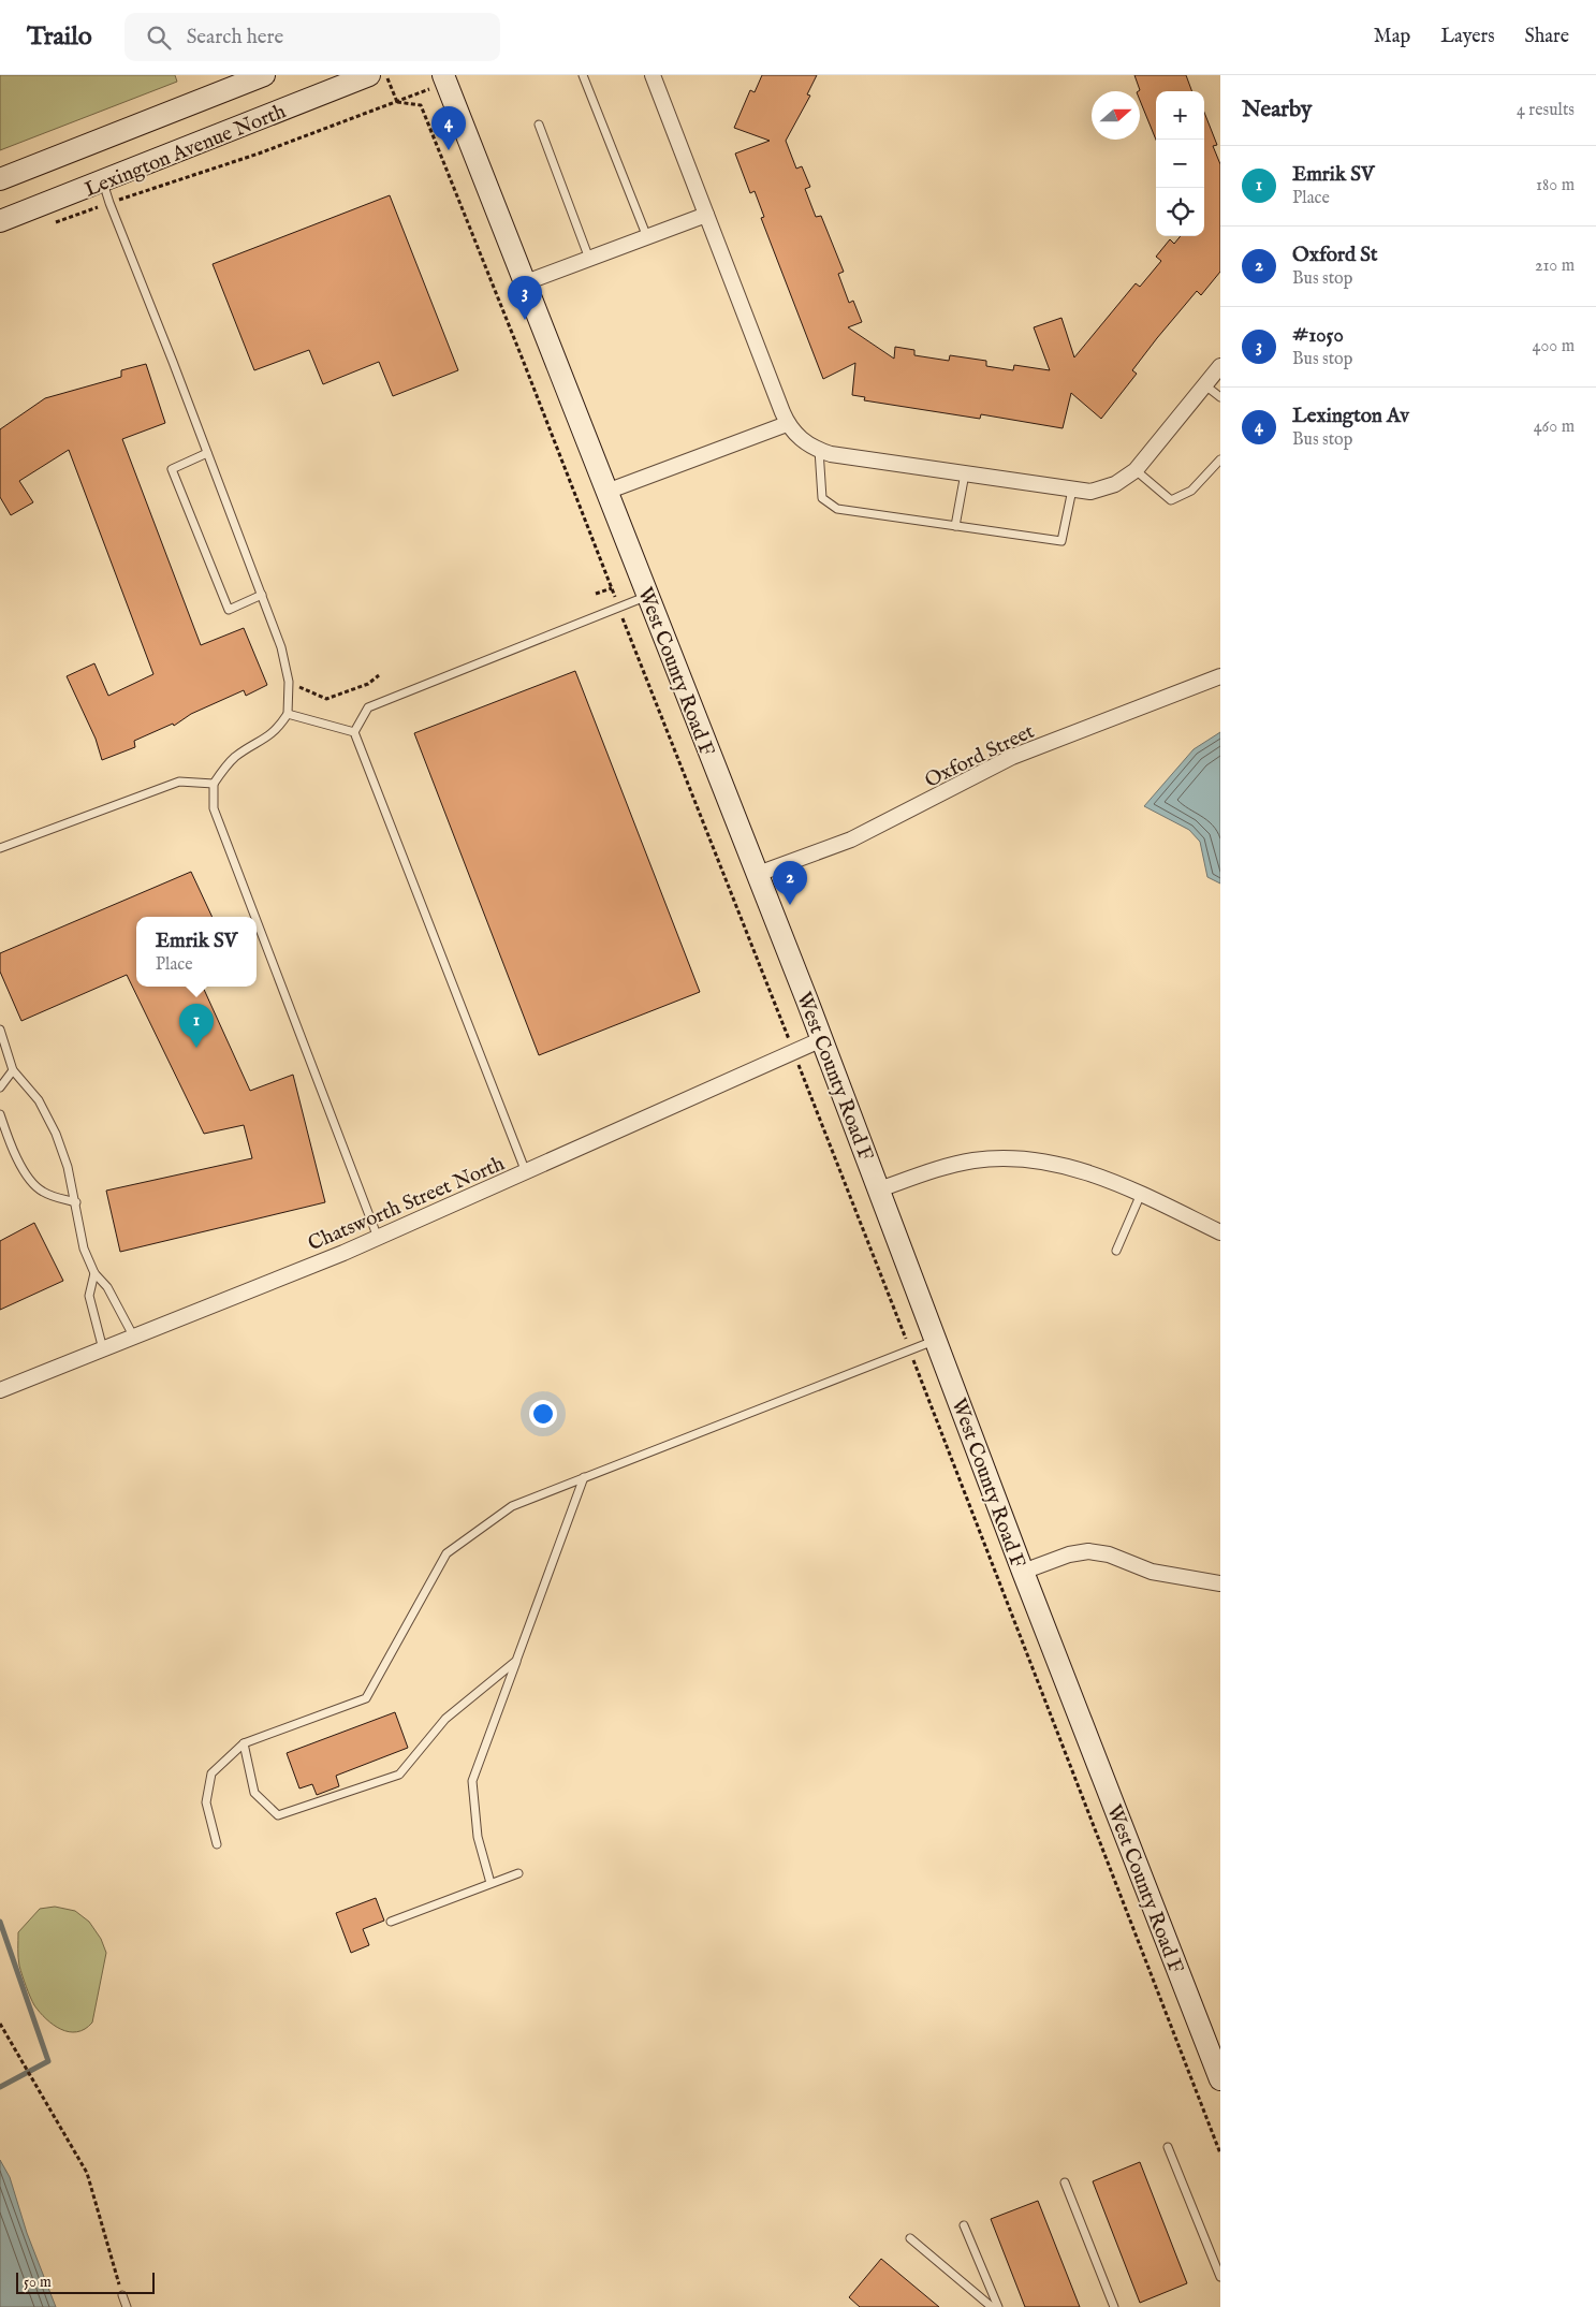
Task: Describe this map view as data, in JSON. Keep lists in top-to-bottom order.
{
  "streets": {
    "street": [
      "Lexington Avenue North",
      "West County Road F",
      "Oxford Street",
      "Chatsworth Street North"
    ]
  },
  "crossings": [
    ["West County Road F", "Oxford Street"],
    ["West County Road F", "Chatsworth Street North"]
  ],
  "scale_bar": "50 m",
  "north": "right",
  "page": {
    "header": "Trailo",
    "search": "Search here",
    "nav": ["Map", "Layers", "Share"],
    "heading": ["Nearby", "4 results"],
    "map_buttons": ["+", "−"],
    "pins": [
      "4",
      "3",
      "2",
      "1"
    ],
    "list": [
      {
        "mark": "1",
        "name": "Emrik SV",
        "note": "Place",
        "value": "180 m"
      },
      {
        "mark": "2",
        "name": "Oxford St",
        "note": "Bus stop",
        "value": "210 m"
      },
      {
        "mark": "3",
        "name": "#1050",
        "note": "Bus stop",
        "value": "400 m"
      },
      {
        "mark": "4",
        "name": "Lexington Av",
        "note": "Bus stop",
        "value": "460 m"
      }
    ],
    "popup": ["Emrik SV", "Place"],
    "scale": "50 m"
  }
}
